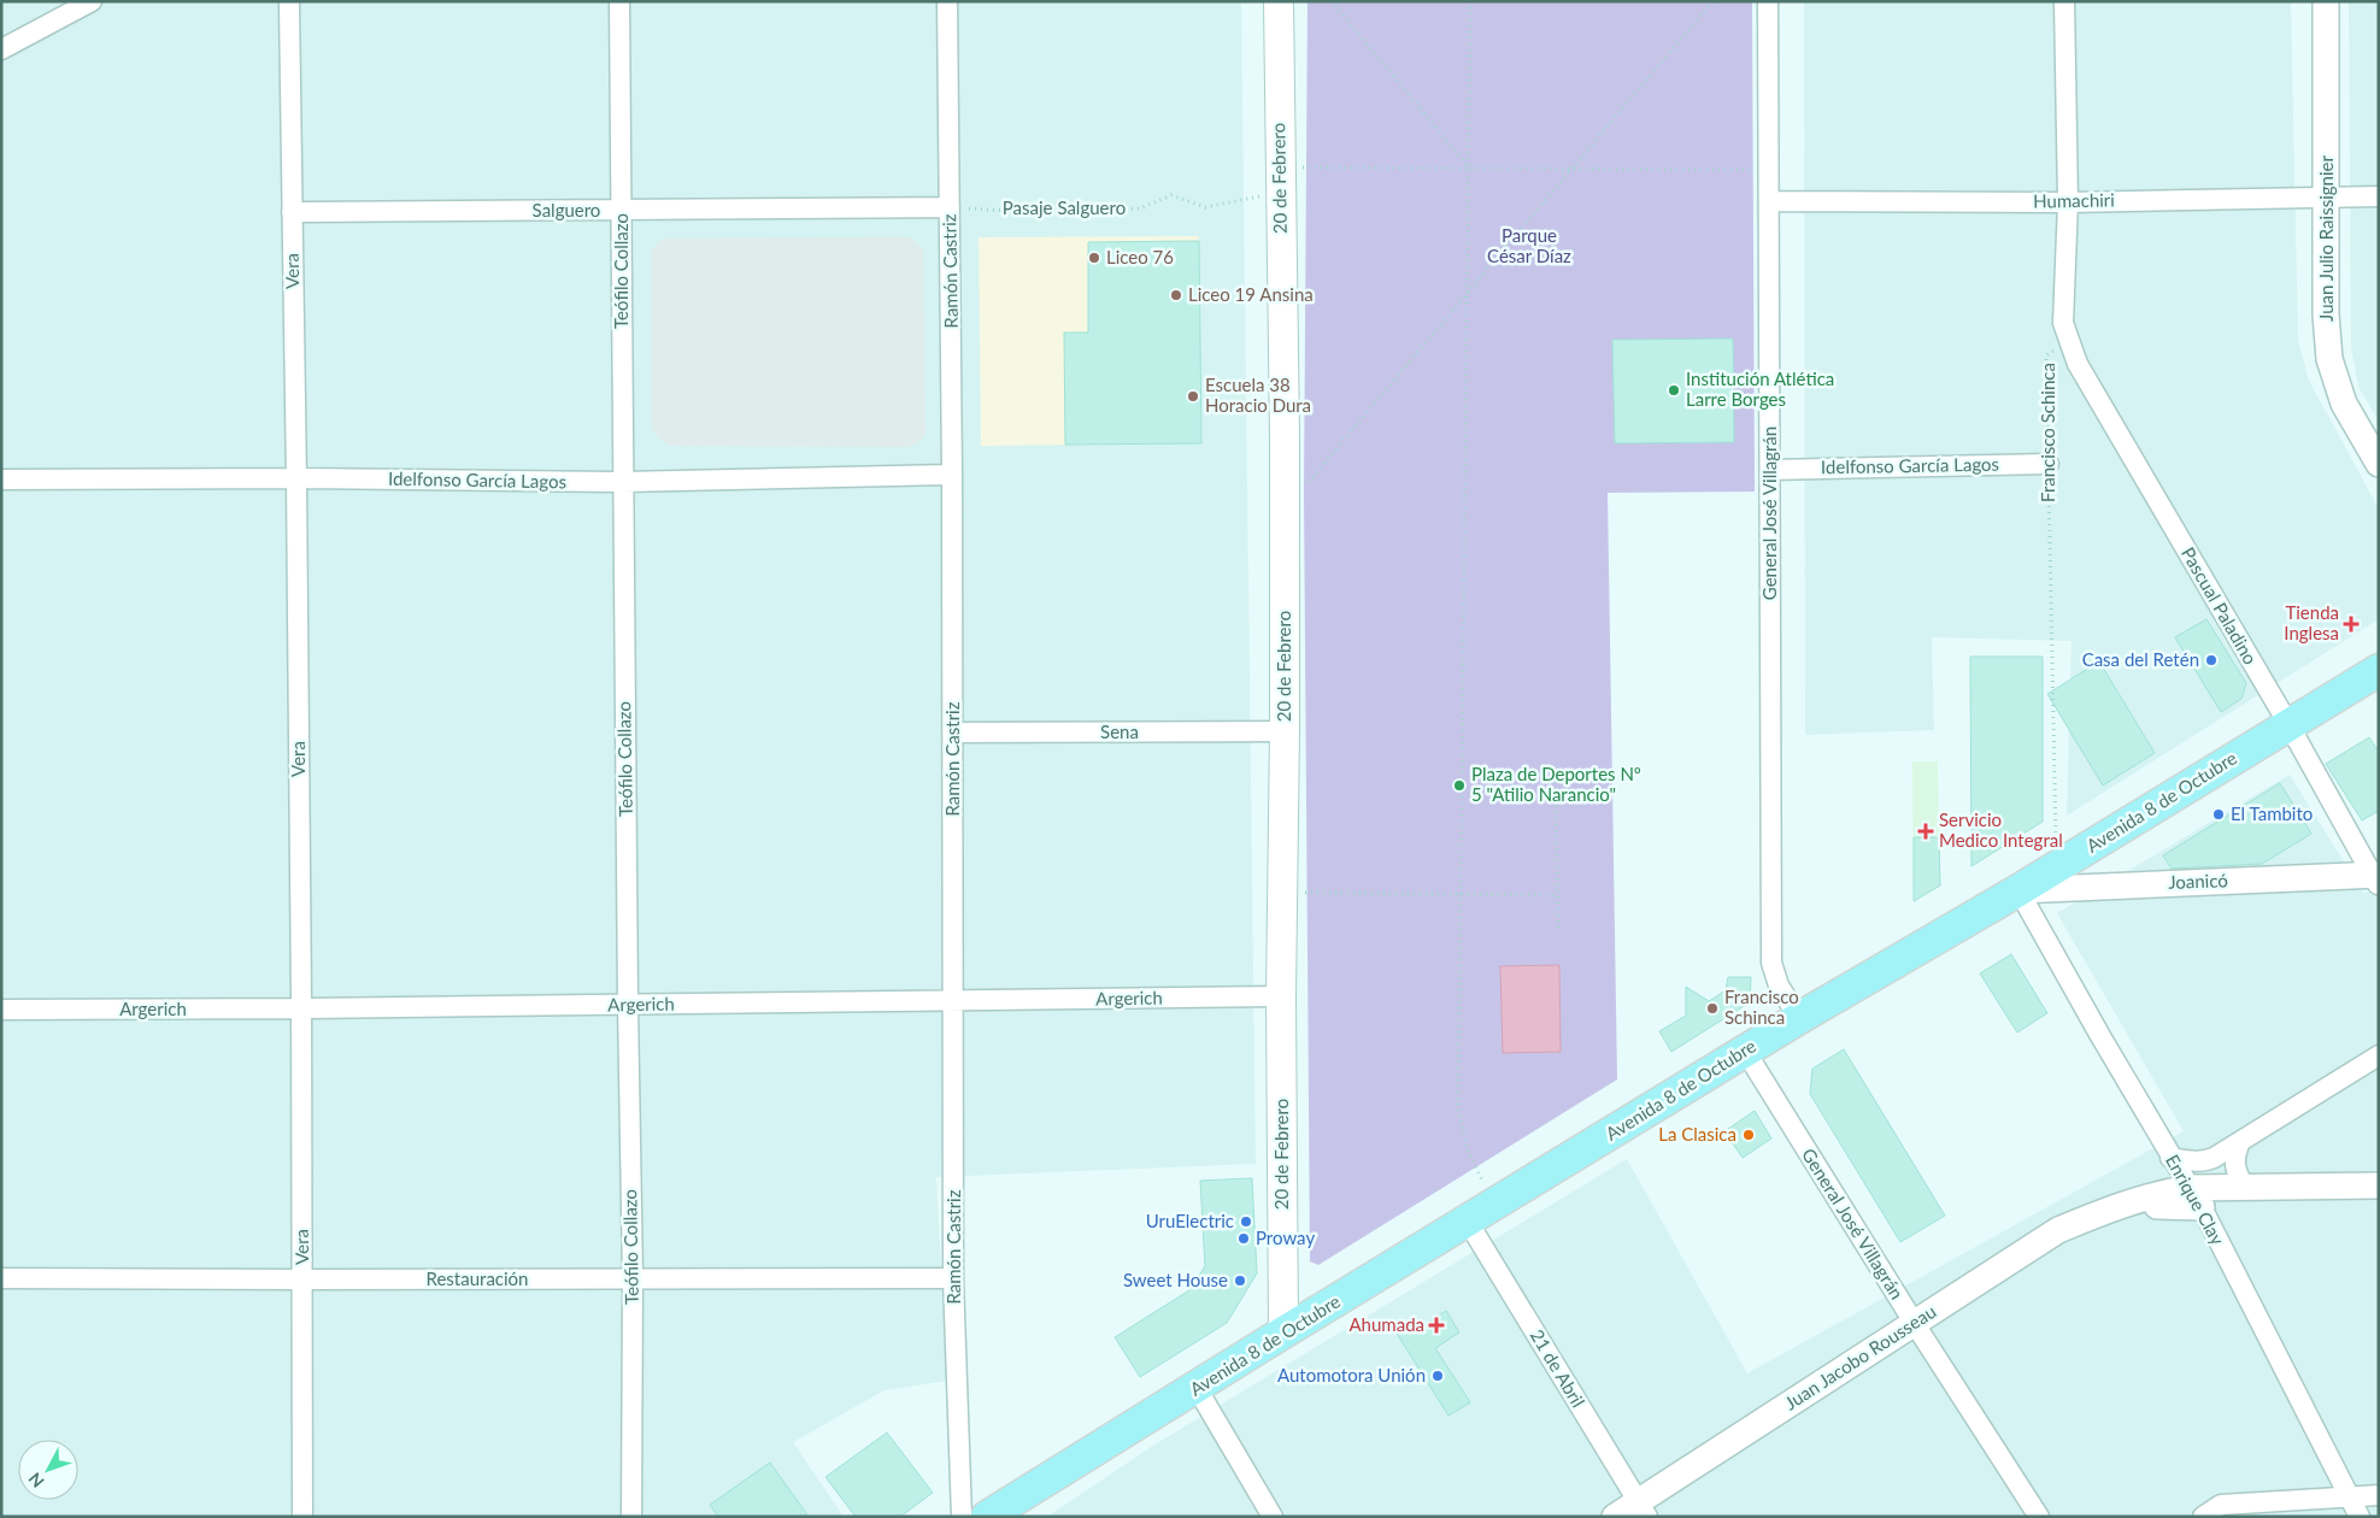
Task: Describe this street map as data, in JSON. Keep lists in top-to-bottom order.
{
  "streets": {
    "main road": ["20 de Febrero", "Avenida 8 de Octubre"],
    "street": [
      "Humachiri",
      "Salguero",
      "Juan Julio Raissignier",
      "Vera",
      "Teófilo Collazo",
      "Ramón Castriz",
      "Idelfonso García Lagos",
      "General José Villagrán",
      "Pascual Paladino",
      "Sena",
      "Joanicó",
      "Argerich",
      "Enrique Clay",
      "Restauración",
      "Juan Jacobo Rousseau",
      "21 de Abril"
    ],
    "path": ["Pasaje Salguero", "Francisco Schinca"]
  },
  "crossings": [
    ["20 de Febrero", "Pasaje Salguero"],
    ["20 de Febrero", "Sena"],
    ["20 de Febrero", "Avenida 8 de Octubre"],
    ["20 de Febrero", "Argerich"],
    ["Humachiri", "Juan Julio Raissignier"],
    ["Humachiri", "General José Villagrán"],
    ["Pasaje Salguero", "Salguero"],
    ["Pasaje Salguero", "Ramón Castriz"],
    ["Pasaje Salguero", "General José Villagrán"],
    ["Salguero", "Vera"],
    ["Salguero", "Teófilo Collazo"],
    ["Salguero", "Ramón Castriz"],
    ["Vera", "Idelfonso García Lagos"],
    ["Vera", "Argerich"],
    ["Vera", "Restauración"],
    ["Teófilo Collazo", "Idelfonso García Lagos"],
    ["Teófilo Collazo", "Argerich"],
    ["Teófilo Collazo", "Restauración"],
    ["Ramón Castriz", "Idelfonso García Lagos"],
    ["Ramón Castriz", "Sena"],
    ["Ramón Castriz", "Argerich"],
    ["Ramón Castriz", "Restauración"],
    ["Francisco Schinca", "Idelfonso García Lagos"],
    ["Francisco Schinca", "Pascual Paladino"],
    ["Francisco Schinca", "Avenida 8 de Octubre"],
    ["Idelfonso García Lagos", "General José Villagrán"],
    ["General José Villagrán", "Avenida 8 de Octubre"],
    ["General José Villagrán", "Juan Jacobo Rousseau"],
    ["Pascual Paladino", "Avenida 8 de Octubre"],
    ["Pascual Paladino", "Joanicó"],
    ["Avenida 8 de Octubre", "Joanicó"],
    ["Avenida 8 de Octubre", "Enrique Clay"],
    ["Avenida 8 de Octubre", "21 de Abril"],
    ["Joanicó", "Enrique Clay"],
    ["Enrique Clay", "Juan Jacobo Rousseau"],
    ["Juan Jacobo Rousseau", "21 de Abril"]
  ],
  "parks": ["Parque César Díaz"],
  "places": {
    "other": [
      "Liceo 76",
      "Liceo 19 Ansina",
      "Institución Atlética Larre Borges",
      "Escuela 38 Horacio Dura",
      "Casa del Retén",
      "Plaza de Deportes Nº 5 \"Atilio Narancio\"",
      "El Tambito",
      "Francisco Schinca",
      "La Clasica",
      "UruElectric",
      "Proway",
      "Sweet House",
      "Automotora Unión"
    ],
    "health": ["Tienda Inglesa", "Servicio Medico Integral", "Ahumada"]
  },
  "north": "bottom left"
}
